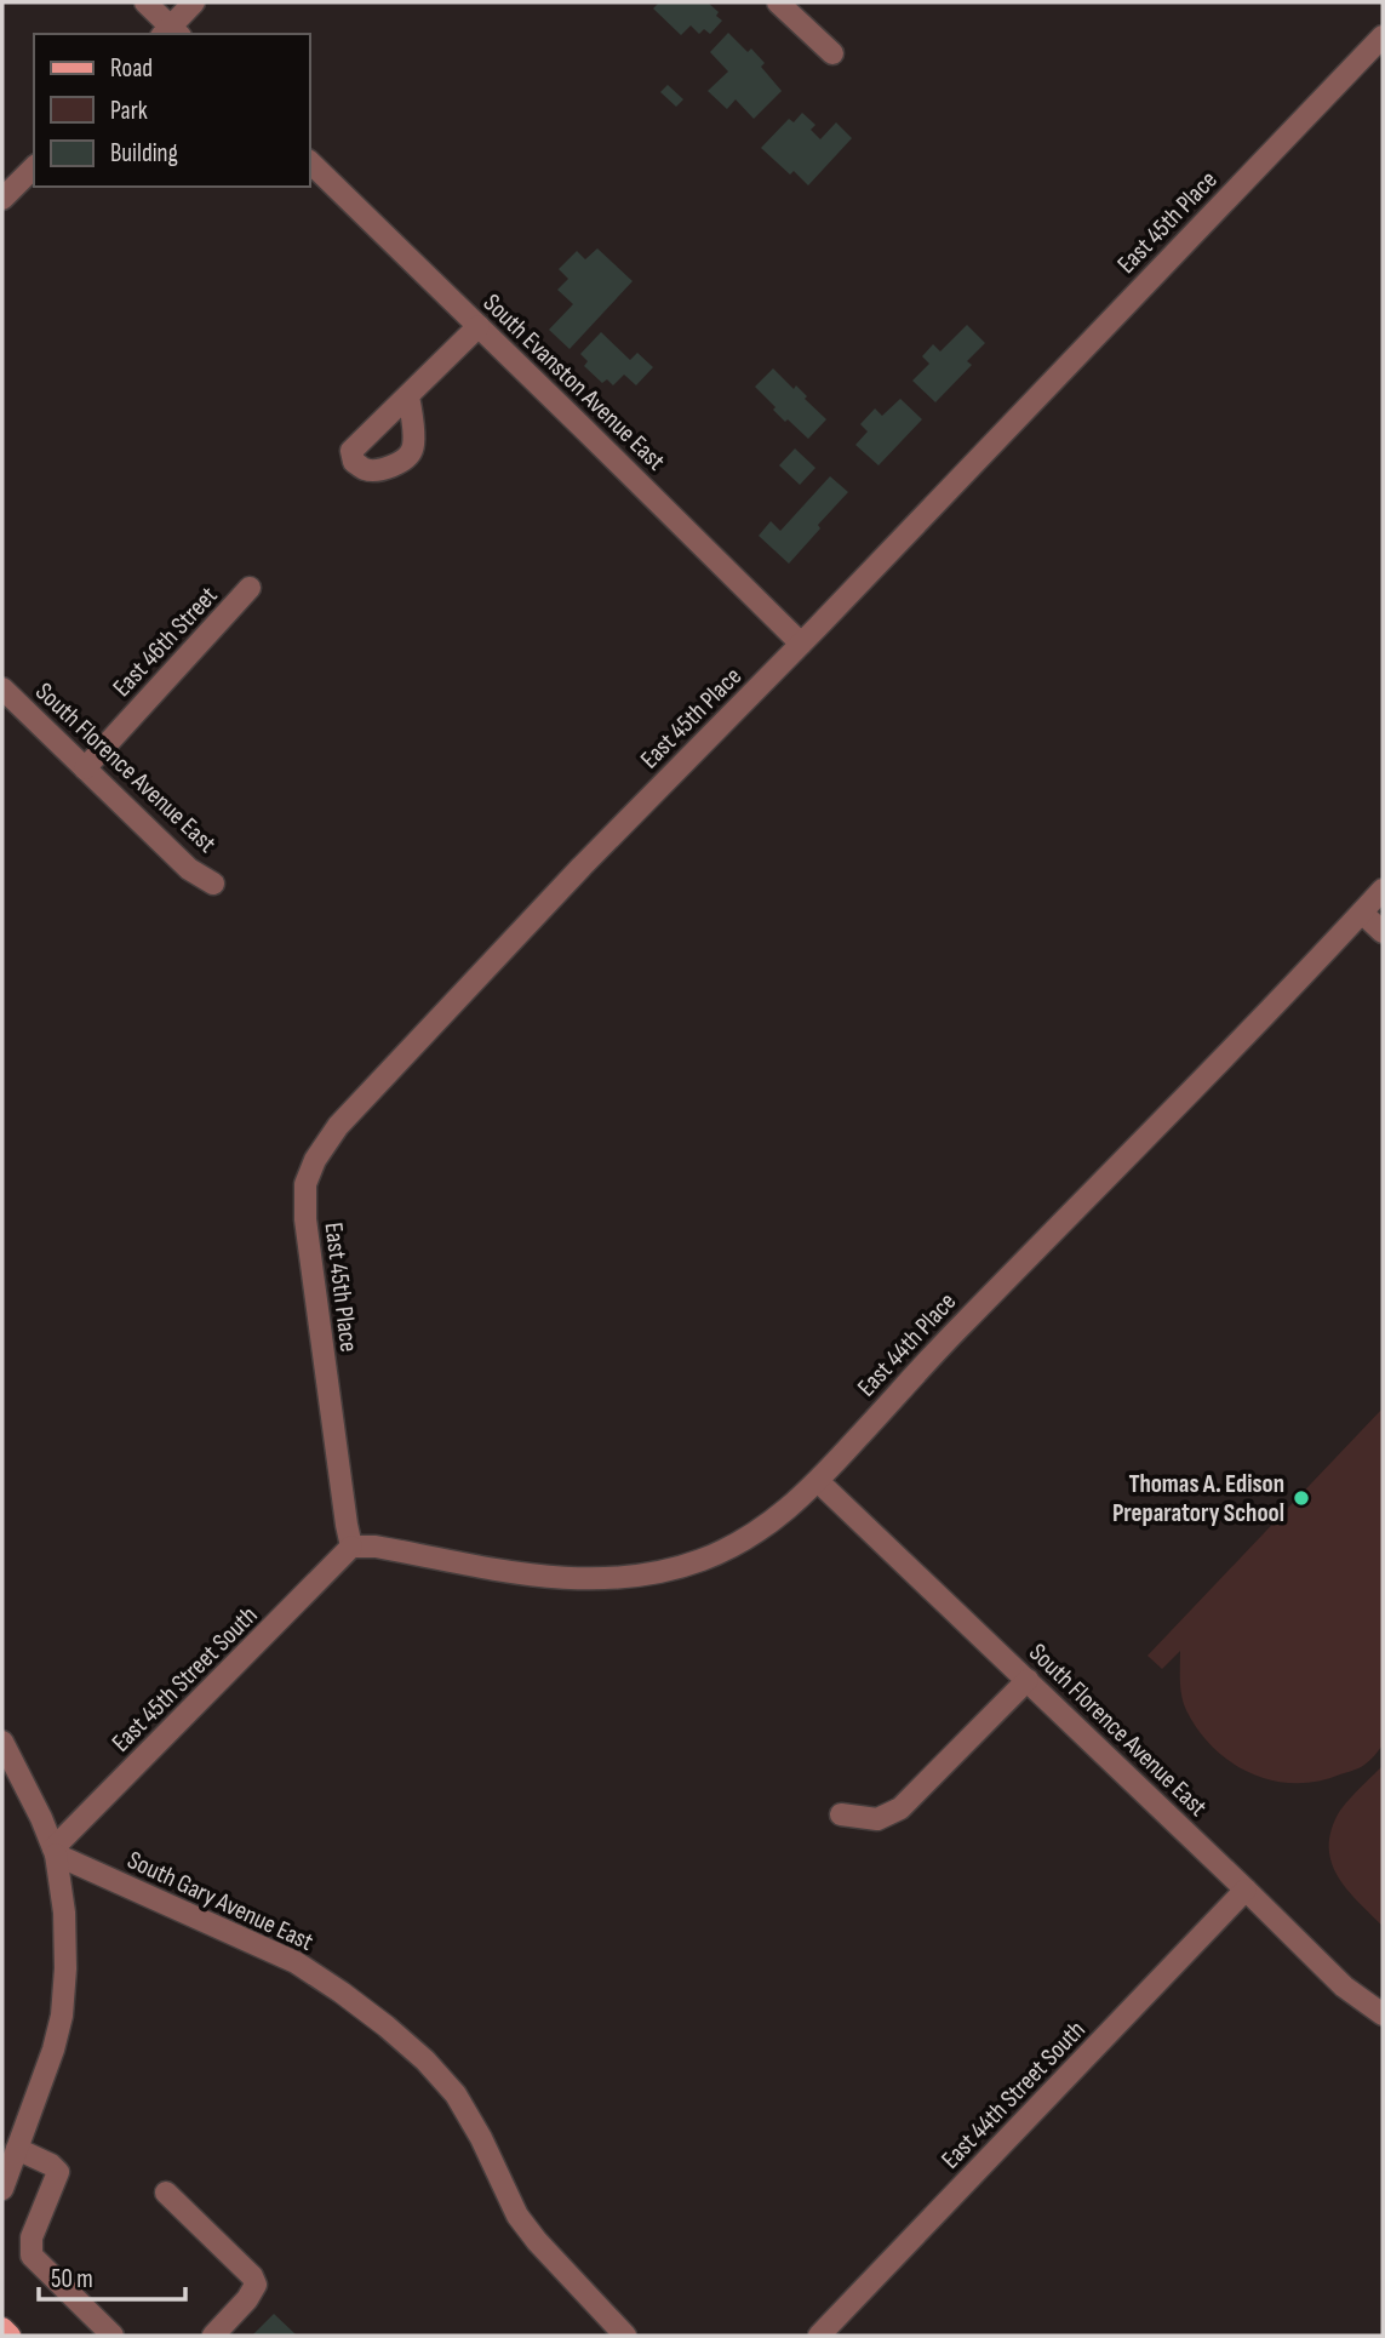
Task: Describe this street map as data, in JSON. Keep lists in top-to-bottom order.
{
  "streets": {
    "street": [
      "East 45th Place",
      "South Evanston Avenue East",
      "East 46th Street",
      "South Florence Avenue East",
      "East 44th Place",
      "East 45th Street South",
      "South Gary Avenue East",
      "East 44th Street South"
    ]
  },
  "crossings": [
    ["East 45th Place", "South Evanston Avenue East"],
    ["East 45th Place", "East 44th Place"],
    ["East 45th Place", "East 45th Street South"],
    ["East 46th Street", "South Florence Avenue East"],
    ["South Florence Avenue East", "East 44th Place"],
    ["South Florence Avenue East", "East 44th Street South"],
    ["East 44th Place", "East 45th Street South"],
    ["East 45th Street South", "South Gary Avenue East"]
  ],
  "places": ["Thomas A. Edison Preparatory School"],
  "legend": ["Road", "Park", "Building"],
  "scale_bar": "50 m"
}
